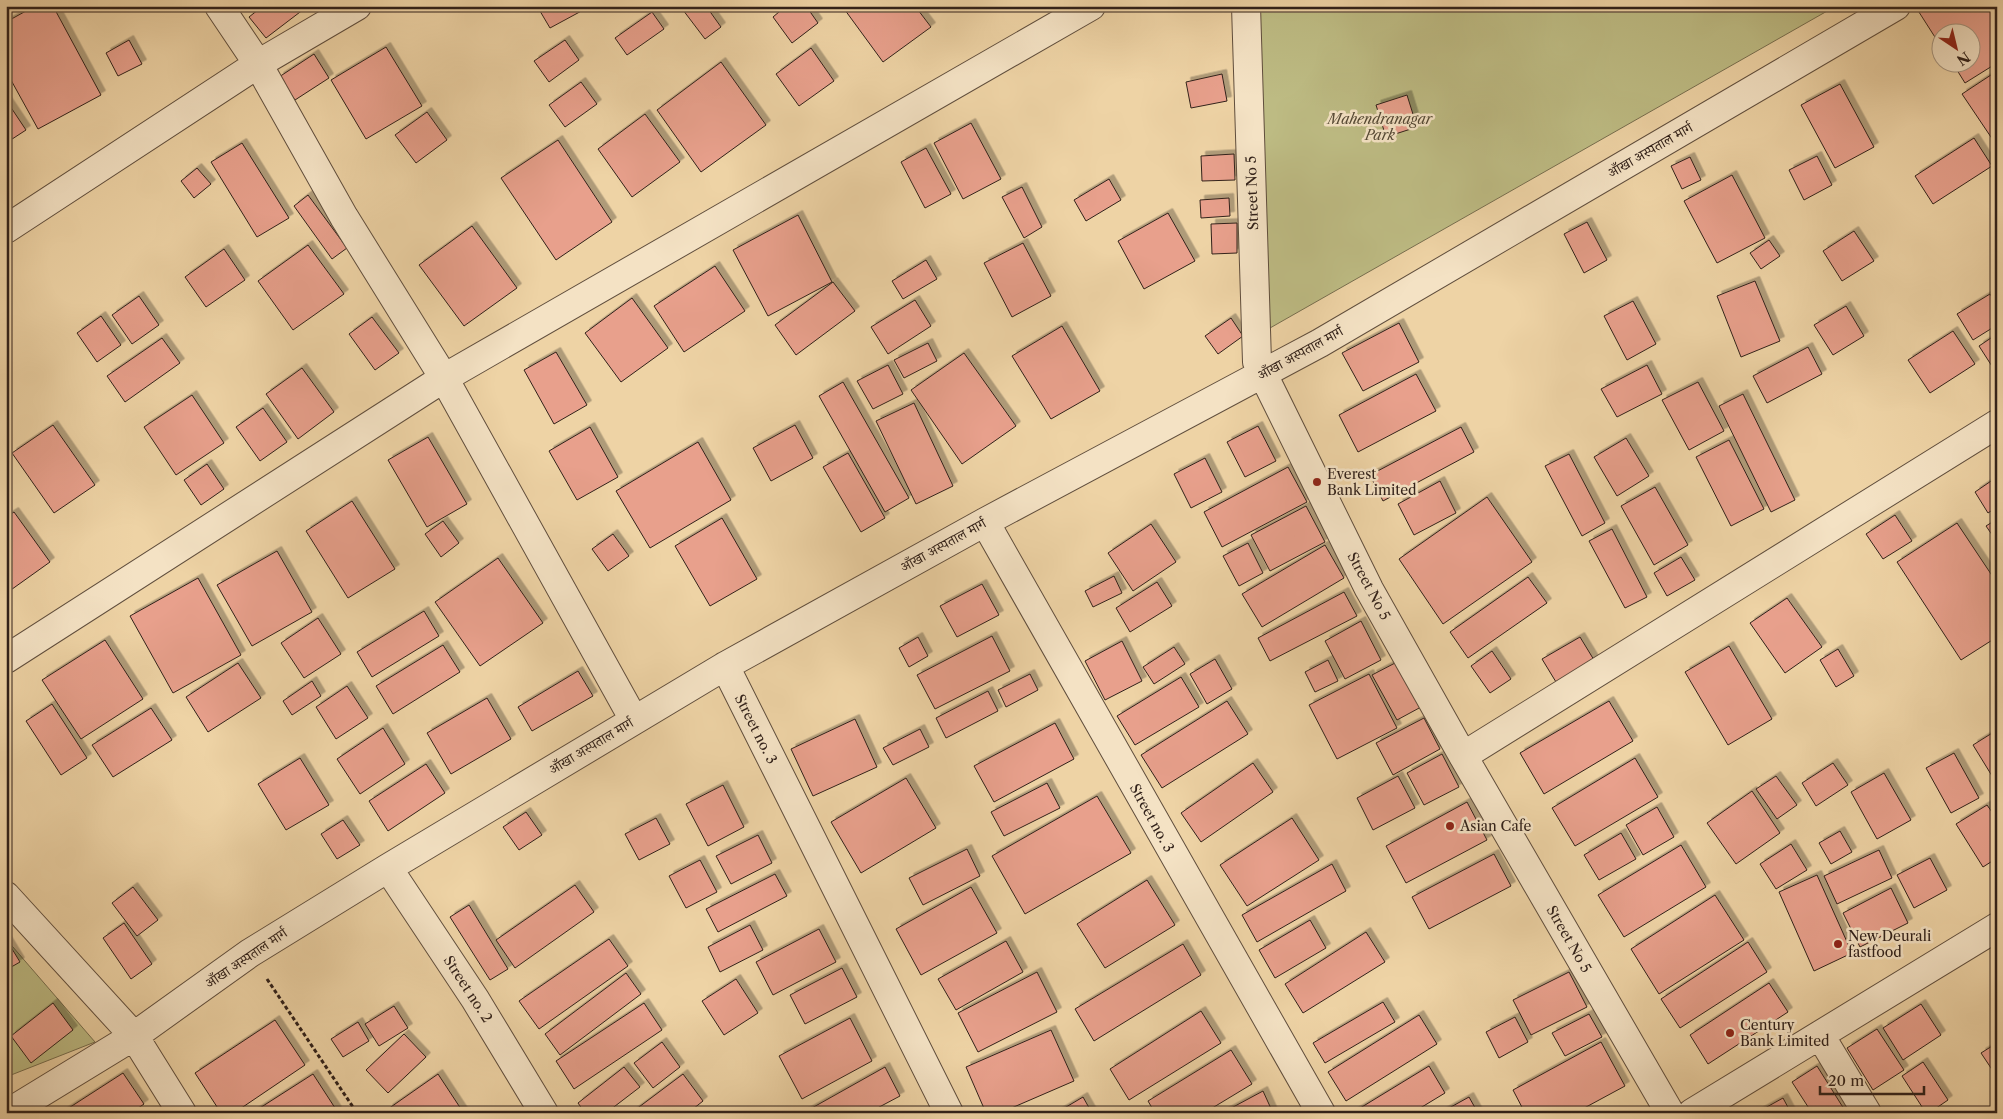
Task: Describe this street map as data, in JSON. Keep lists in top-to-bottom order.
{
  "streets": {
    "street": [
      "आँखा अस्पताल मार्ग",
      "Street No 5",
      "Street no. 3",
      "Street no. 2"
    ]
  },
  "crossings": [
    ["आँखा अस्पताल मार्ग", "Street No 5"],
    ["आँखा अस्पताल मार्ग", "Street no. 3"],
    ["आँखा अस्पताल मार्ग", "Street no. 2"]
  ],
  "parks": ["Mahendranagar Park"],
  "places": [
    "Everest Bank Limited",
    "Asian Cafe",
    "New Deurali fastfood",
    "Century Bank Limited"
  ],
  "scale_bar": "20 m",
  "north": "bottom right"
}
